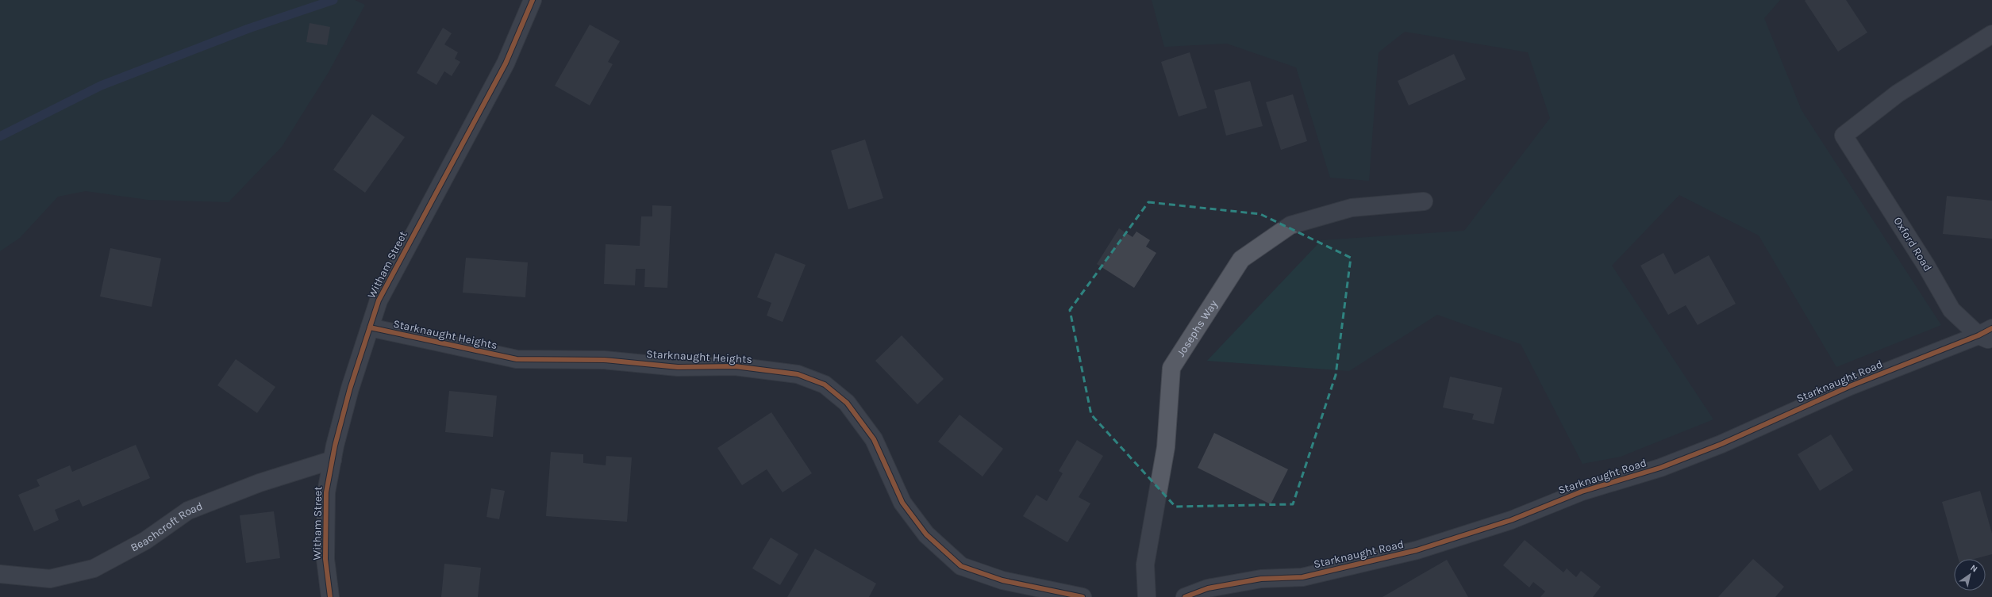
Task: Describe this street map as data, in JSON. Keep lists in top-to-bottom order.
{
  "streets": {
    "street": [
      "Oxford Road",
      "Witham Street",
      "Josephs Way",
      "Starknaught Heights",
      "Starknaught Road",
      "Beachcroft Road"
    ]
  },
  "crossings": [
    ["Oxford Road", "Starknaught Road"],
    ["Witham Street", "Starknaught Heights"],
    ["Witham Street", "Beachcroft Road"]
  ],
  "north": "top right"
}
